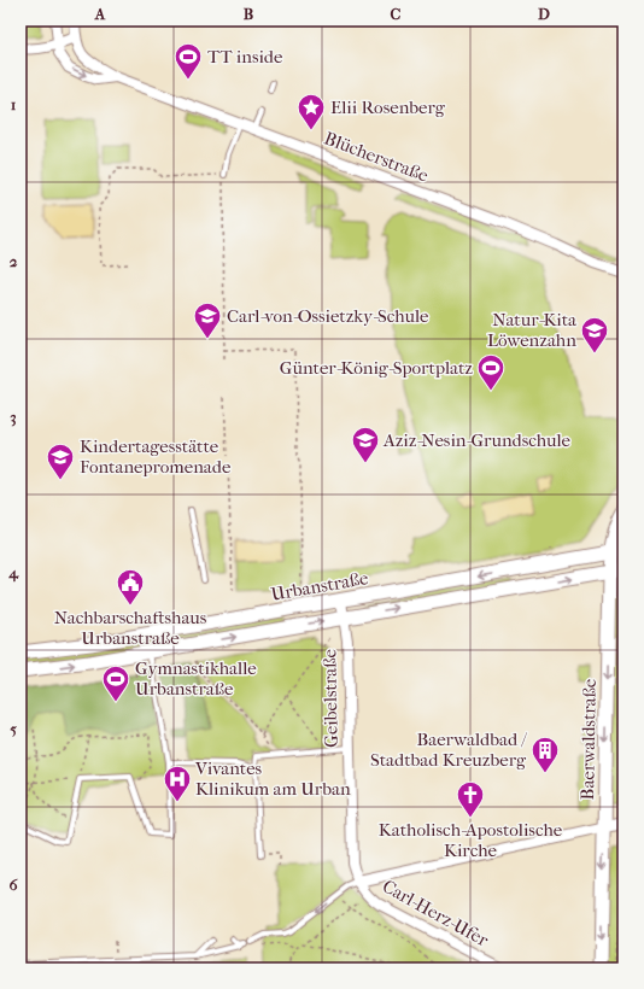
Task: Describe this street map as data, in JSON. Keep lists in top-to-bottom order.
{
  "streets": {
    "main road": ["Urbanstraße", "Baerwaldstraße"],
    "street": ["Blücherstraße", "Geibelstraße", "Carl-Herz-Ufer"]
  },
  "crossings": [
    ["Urbanstraße", "Geibelstraße"],
    ["Urbanstraße", "Baerwaldstraße"],
    ["Geibelstraße", "Carl-Herz-Ufer"]
  ],
  "one_way": ["Baerwaldstraße"],
  "places": {
    "sports": ["TT inside", "Günter-König-Sportplatz", "Gymnastikhalle Urbanstraße"],
    "place": ["Elii Rosenberg"],
    "school or university": [
      "Carl-von-Ossietzky-Schule",
      "Natur-Kita Löwenzahn",
      "Aziz-Nesin-Grundschule",
      "Kindertagesstätte Fontanepromenade"
    ],
    "public building": ["Nachbarschaftshaus Urbanstraße"],
    "building": ["Baerwaldbad / Stadtbad Kreuzberg"],
    "hospital": ["Vivantes Klinikum am Urban"],
    "church": ["Katholisch-Apostolische Kirche"]
  },
  "grid": {
    "columns": [
      "A",
      "B",
      "C",
      "D"
    ],
    "rows": [
      "1",
      "2",
      "3",
      "4",
      "5",
      "6"
    ]
  }
}
